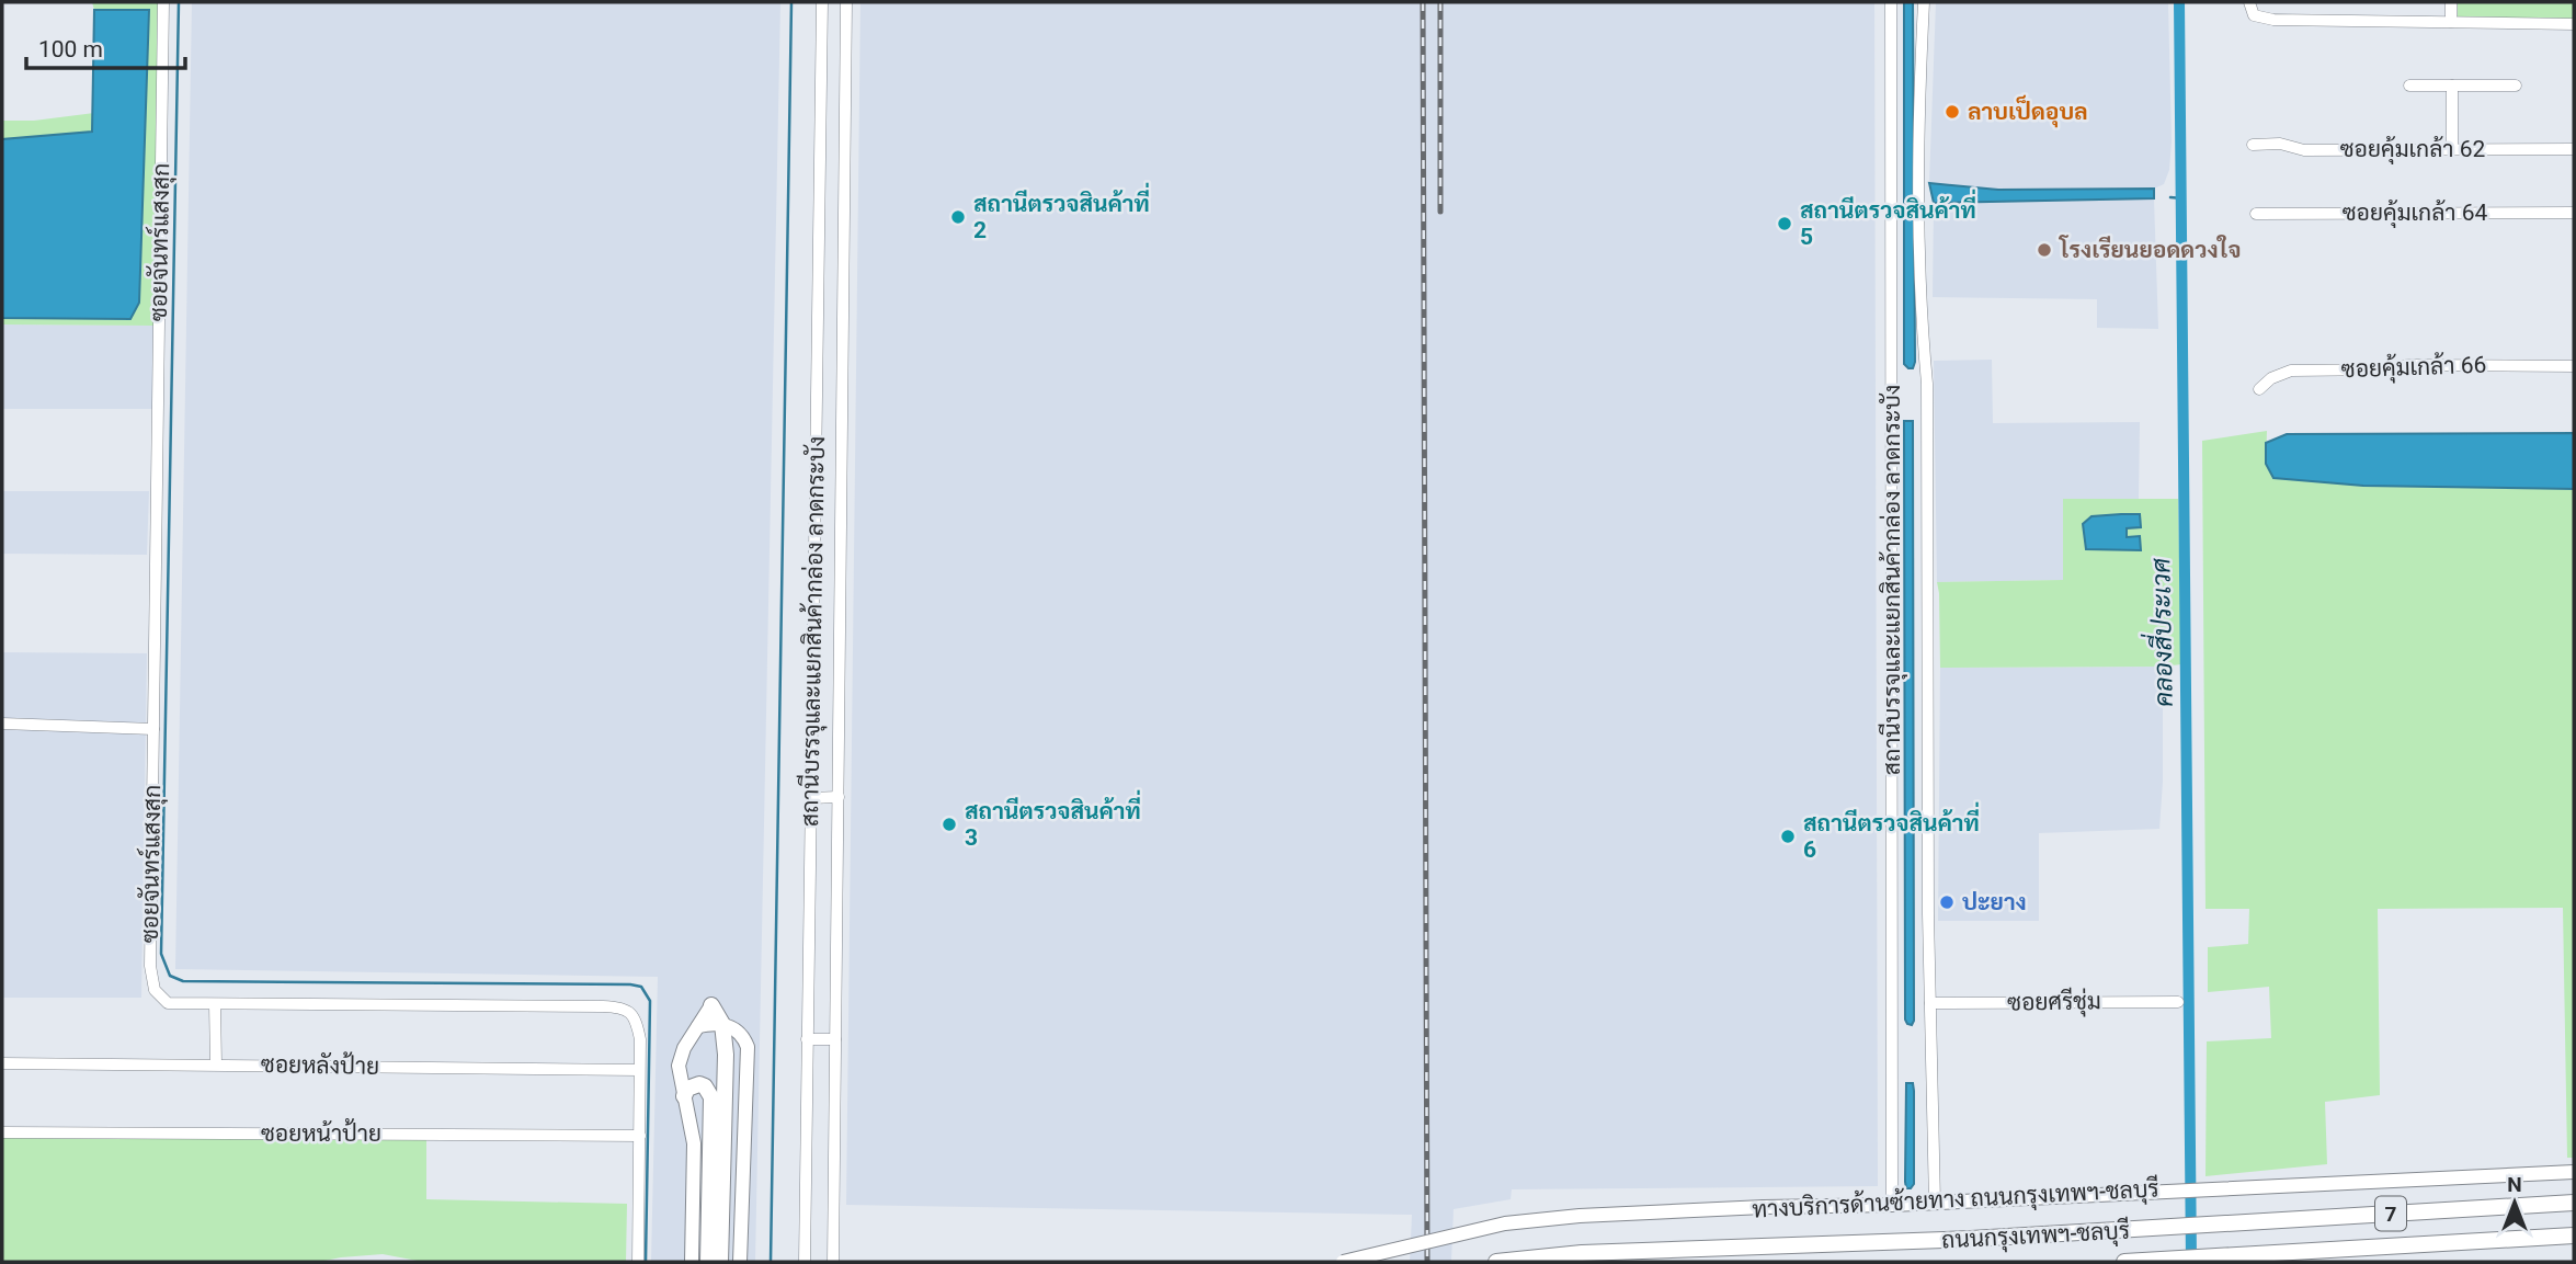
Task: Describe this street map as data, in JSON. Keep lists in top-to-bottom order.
{
  "streets": {
    "highway": ["7", "ถนนกรุงเทพฯ-ชลบุรี"],
    "main road": ["ทางบริการด้านซ้ายทาง ถนนกรุงเทพฯ-ชลบุรี"],
    "street": [
      "ซอยคุ้มเกล้า 62",
      "ซอยคุ้มเกล้า 64",
      "ซอยจันทร์แสงสุก",
      "ซอยคุ้มเกล้า 66",
      "สถานีบรรจุและแยกสินค้ากล่อง ลาดกระบัง",
      "ซอยศรีชุ่ม",
      "ซอยหลังป้าย",
      "ซอยหน้าป้าย"
    ]
  },
  "crossings": [
    ["ซอยจันทร์แสงสุก", "ซอยหลังป้าย"],
    ["ซอยจันทร์แสงสุก", "ซอยหน้าป้าย"],
    ["สถานีบรรจุและแยกสินค้ากล่อง ลาดกระบัง", "ซอยศรีชุ่ม"],
    ["สถานีบรรจุและแยกสินค้ากล่อง ลาดกระบัง", "ทางบริการด้านซ้ายทาง ถนนกรุงเทพฯ-ชลบุรี"]
  ],
  "water": ["คลองสี่ประเวศ"],
  "places": [
    "ลาบเป็ดอุบล",
    "สถานีตรวจสินค้าที่ 2",
    "สถานีตรวจสินค้าที่ 5",
    "โรงเรียนยอดดวงใจ",
    "สถานีตรวจสินค้าที่ 3",
    "สถานีตรวจสินค้าที่ 6",
    "ปะยาง"
  ],
  "scale_bar": "100 m",
  "north": "top"
}
